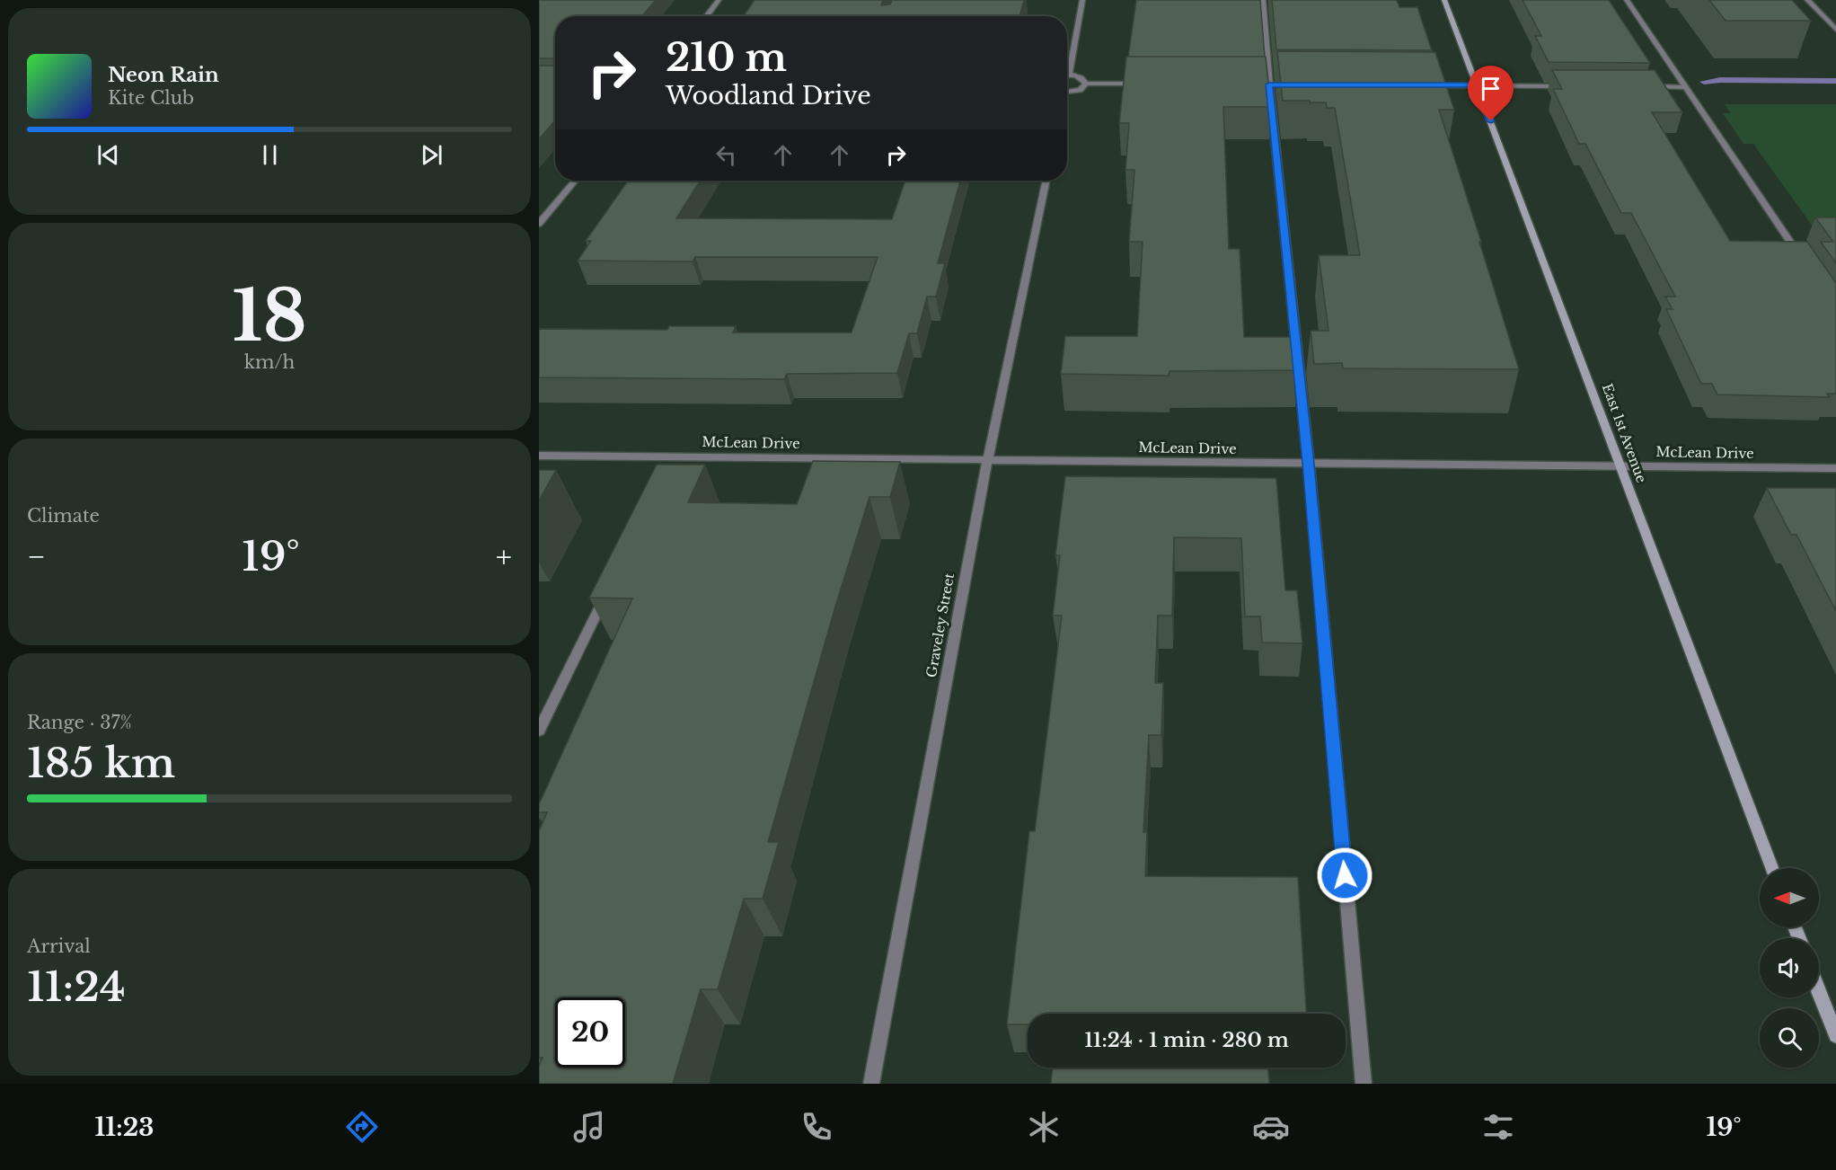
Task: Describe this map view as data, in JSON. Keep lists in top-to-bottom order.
{
  "streets": {
    "main road": ["East 1st Avenue"],
    "street": ["McLean Drive", "Graveley Street"]
  },
  "crossings": [
    ["East 1st Avenue", "McLean Drive"],
    ["McLean Drive", "Graveley Street"]
  ],
  "north": "left",
  "page": {
    "turn": ["210 m", "Woodland Drive"],
    "song": ["Neon Rain", "Kite Club"],
    "tile": [
      ["18", "km/h"],
      "Climate",
      ["Range · 37%", "185 km"],
      ["Arrival", "11:24"]
    ],
    "heat": ["−", "19°", "+"],
    "limit": "20",
    "trip": "11:24 · 1 min · 280 m",
    "tabs": ["11:23", "19°"]
  }
}
